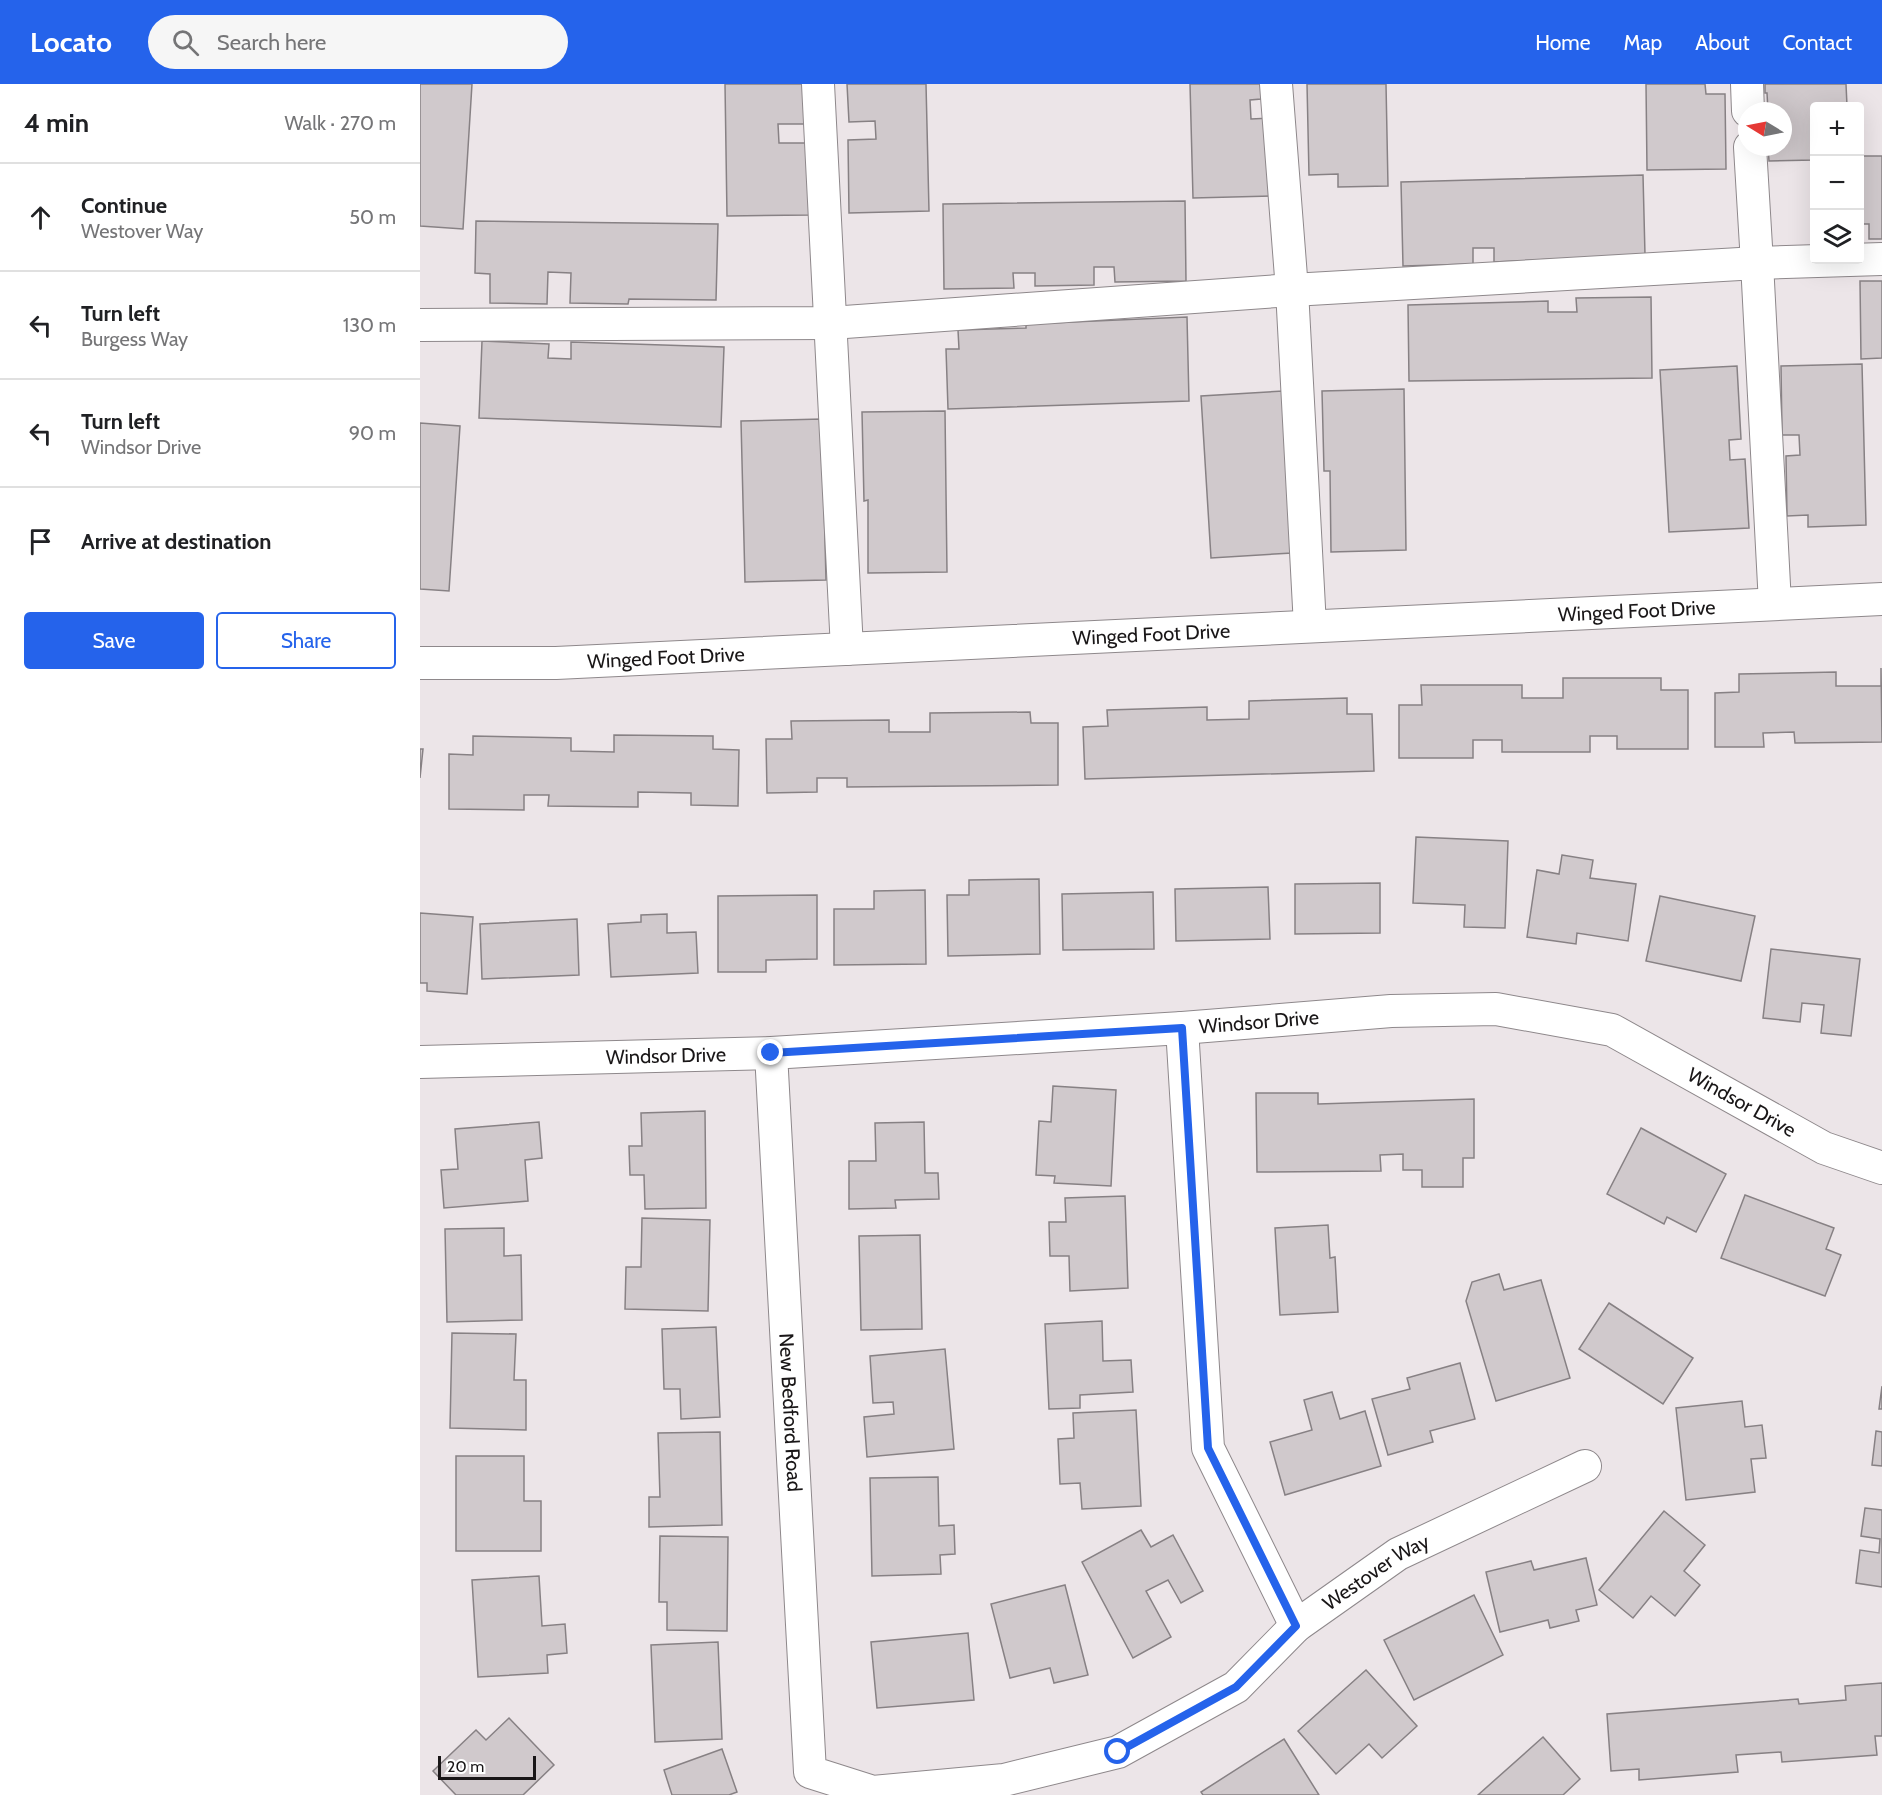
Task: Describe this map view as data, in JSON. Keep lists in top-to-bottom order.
{
  "streets": {
    "street": [
      "Winged Foot Drive",
      "Windsor Drive",
      "New Bedford Road",
      "Westover Way"
    ]
  },
  "crossings": [
    ["Windsor Drive", "New Bedford Road"],
    ["New Bedford Road", "Westover Way"]
  ],
  "scale_bar": "20 m",
  "north": "left",
  "page": {
    "header": "Locato",
    "search": "Search here",
    "nav": [
      "Home",
      "Map",
      "About",
      "Contact"
    ],
    "heading": ["4 min", "Walk · 270 m"],
    "map_buttons": ["+", "−"],
    "list": [
      ["Continue", "Westover Way", "50 m"],
      ["Turn left", "Burgess Way", "130 m"],
      ["Turn left", "Windsor Drive", "90 m"],
      "Arrive at destination"
    ],
    "buttons": ["Save", "Share"],
    "scale": "20 m"
  }
}
